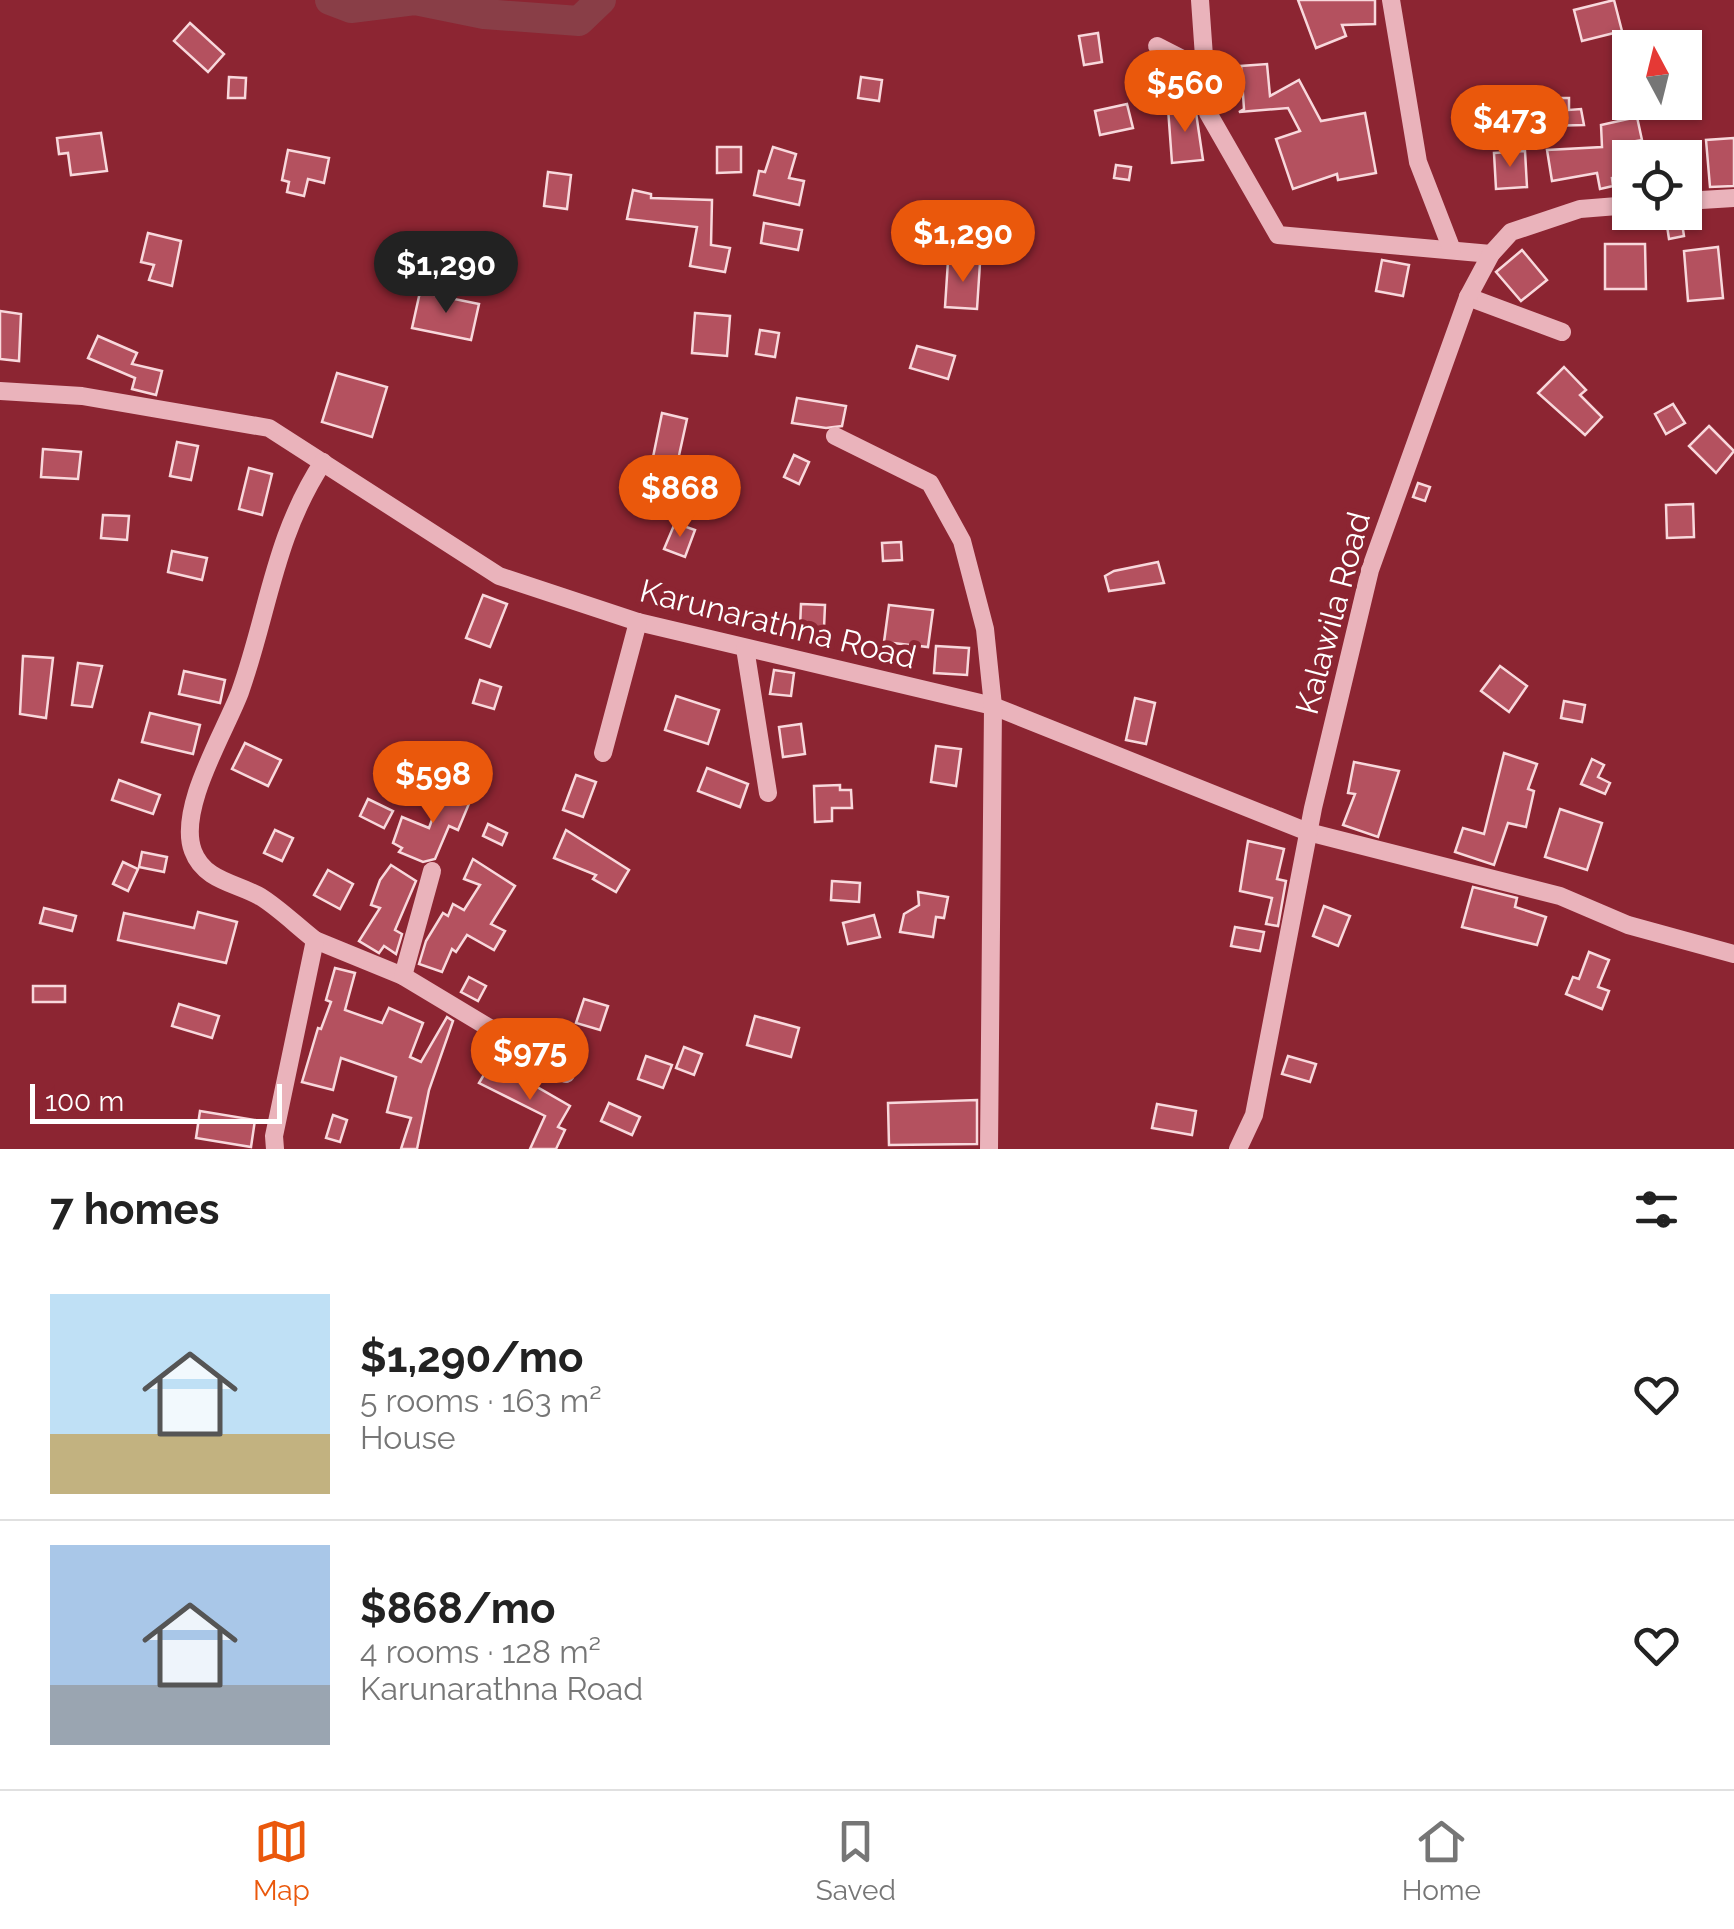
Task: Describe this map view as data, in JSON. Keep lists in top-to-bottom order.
{
  "streets": {
    "street": ["Kalawila Road", "Karunarathna Road"]
  },
  "crossings": [
    ["Kalawila Road", "Karunarathna Road"]
  ],
  "scale_bar": "100 m",
  "north": "top",
  "page": {
    "price": [
      "$560",
      "$473",
      "$1,290",
      "$1,290",
      "$868",
      "$598",
      "$975"
    ],
    "scale": "100 m",
    "heading": "7 homes",
    "list": [
      {
        "name": "$1,290/mo",
        "note": "5 rooms · 163 m² · House"
      },
      {
        "name": "$868/mo",
        "note": "4 rooms · 128 m² · Karunarathna Road"
      }
    ],
    "tabs": ["Map", "Saved", "Home"]
  }
}
